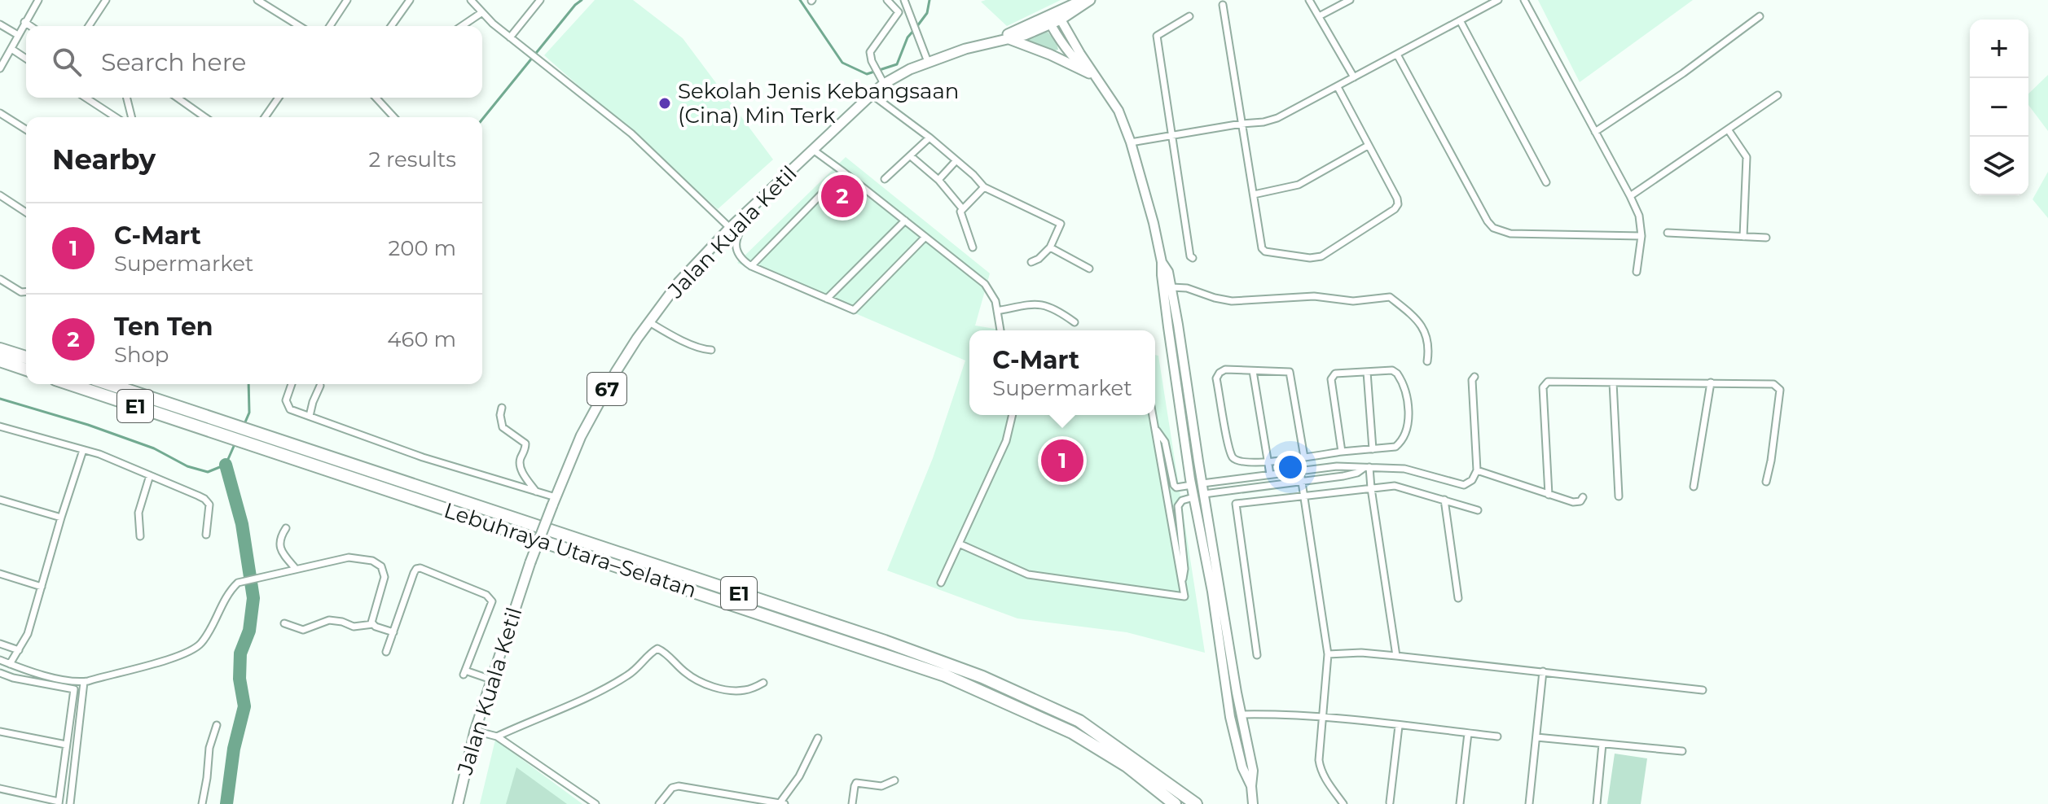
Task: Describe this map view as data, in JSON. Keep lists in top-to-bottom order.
{
  "streets": {
    "highway": ["E1", "Lebuhraya Utara–Selatan"],
    "main road": ["Jalan Kuala Ketil", "67"]
  },
  "places": ["Sekolah Jenis Kebangsaan (Cina) Min Terk"],
  "page": {
    "map_buttons": ["+", "−"],
    "search": "Search here",
    "heading": ["Nearby", "2 results"],
    "pins": ["2", "1"],
    "list": [
      {
        "mark": "1",
        "name": "C-Mart",
        "note": "Supermarket",
        "value": "200 m"
      },
      {
        "mark": "2",
        "name": "Ten Ten",
        "note": "Shop",
        "value": "460 m"
      }
    ],
    "popup": ["C-Mart", "Supermarket"]
  }
}
